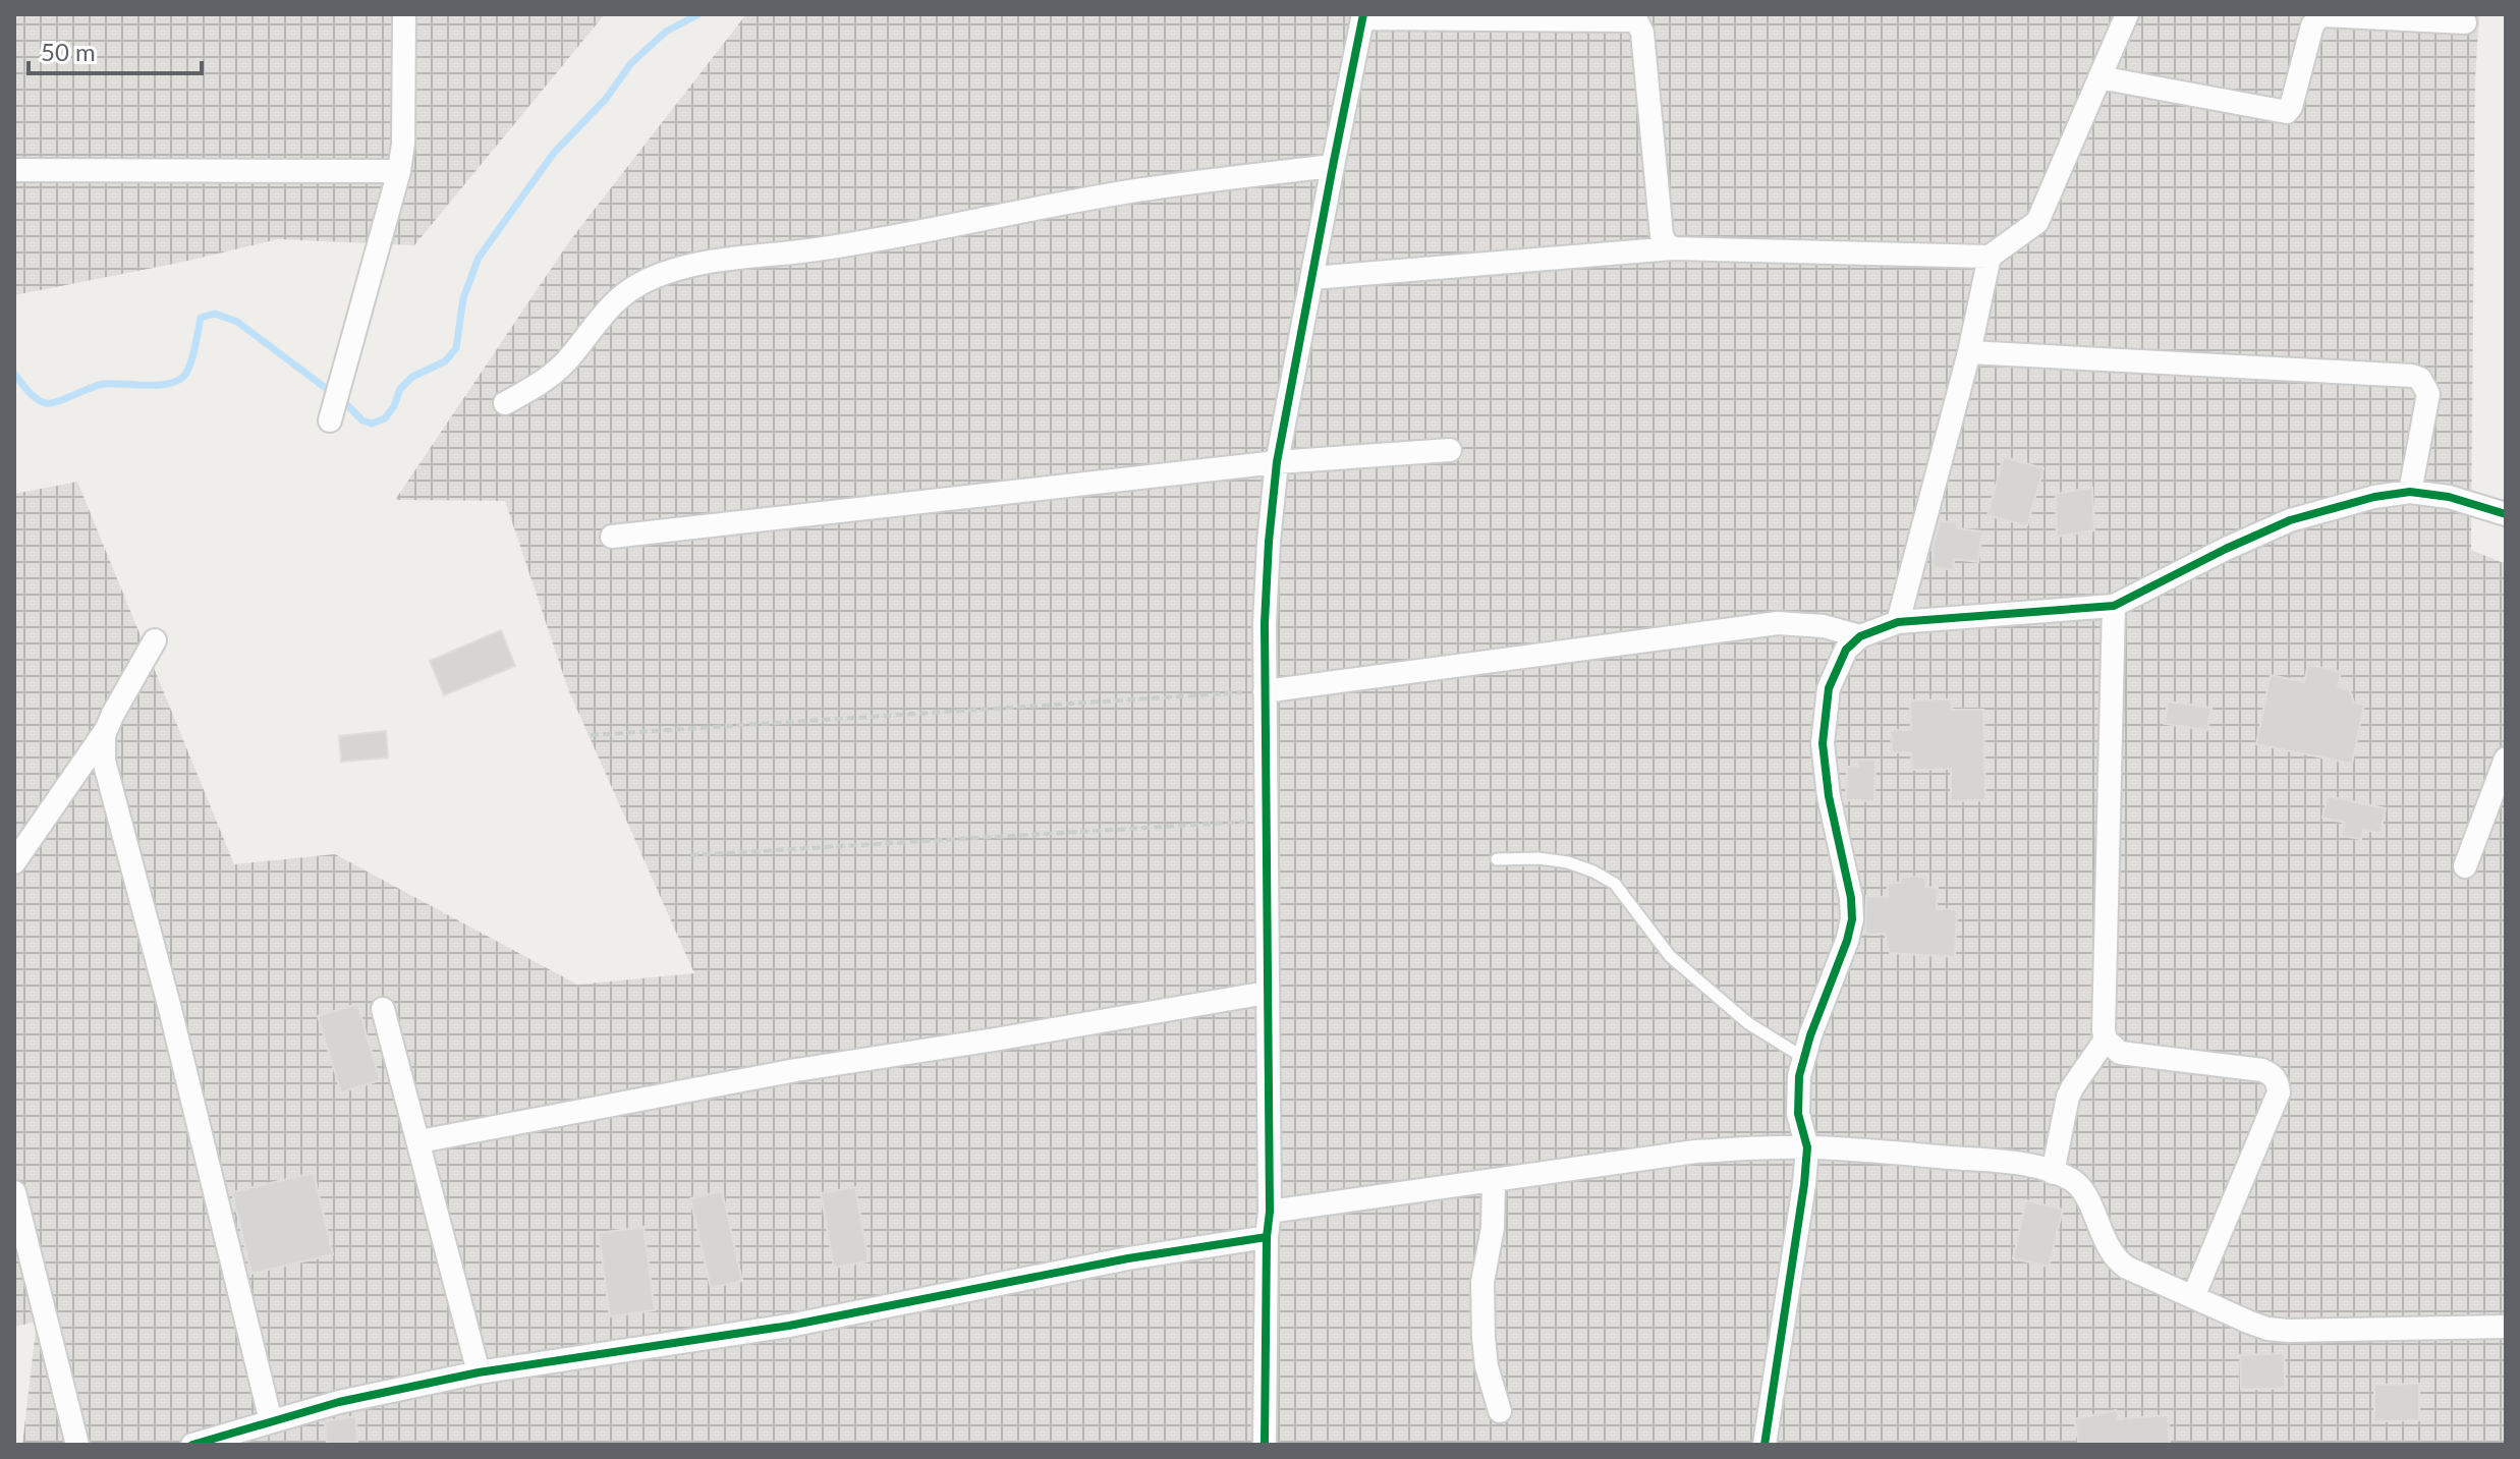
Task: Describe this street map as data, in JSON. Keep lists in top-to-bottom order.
{
  "scale_bar": "50 m"
}
